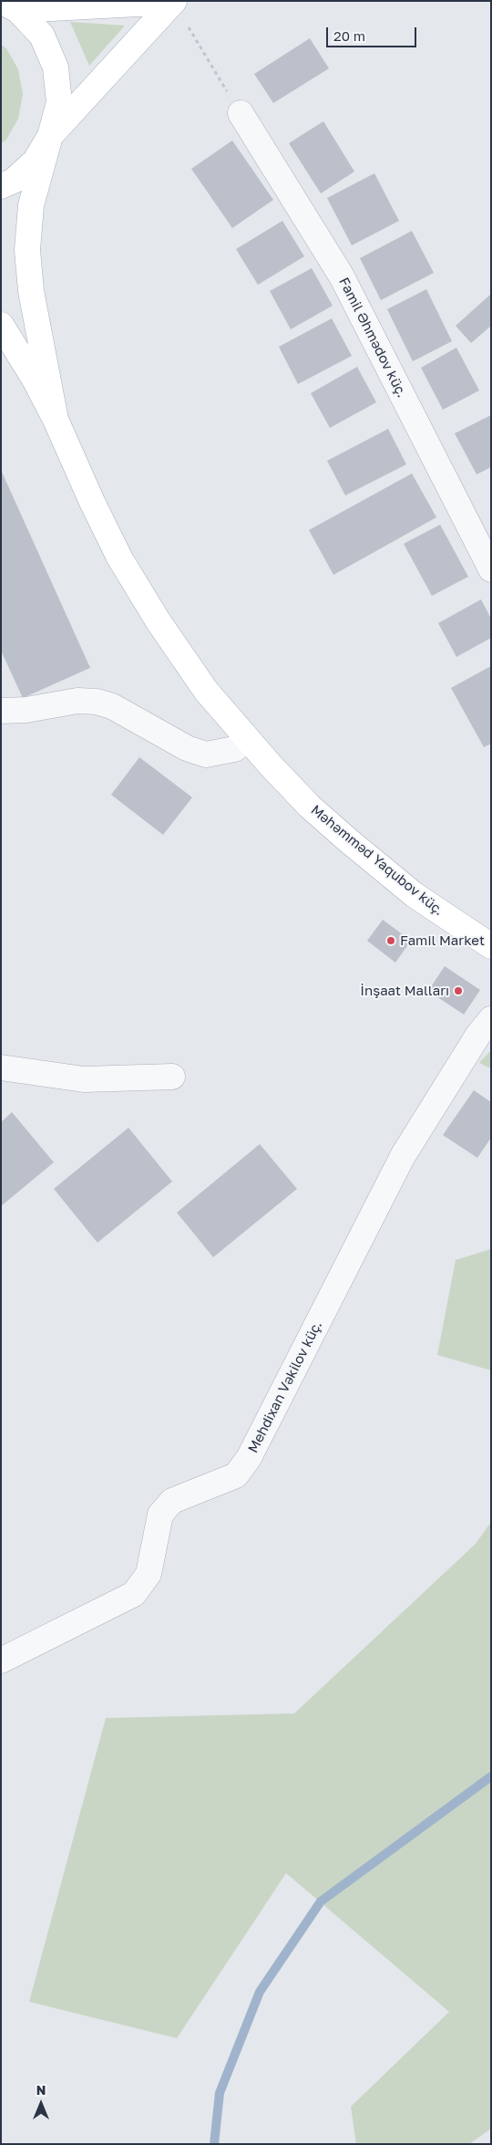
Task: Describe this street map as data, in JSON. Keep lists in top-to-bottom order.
{
  "streets": {
    "main road": ["Məhəmməd Yaqubov küç."],
    "street": ["Famil Əhmədov küç.", "Mehdixan Vəkilov küç."]
  },
  "places": ["Famil Market", "İnşaat Malları"],
  "scale_bar": "20 m",
  "north": "top"
}
